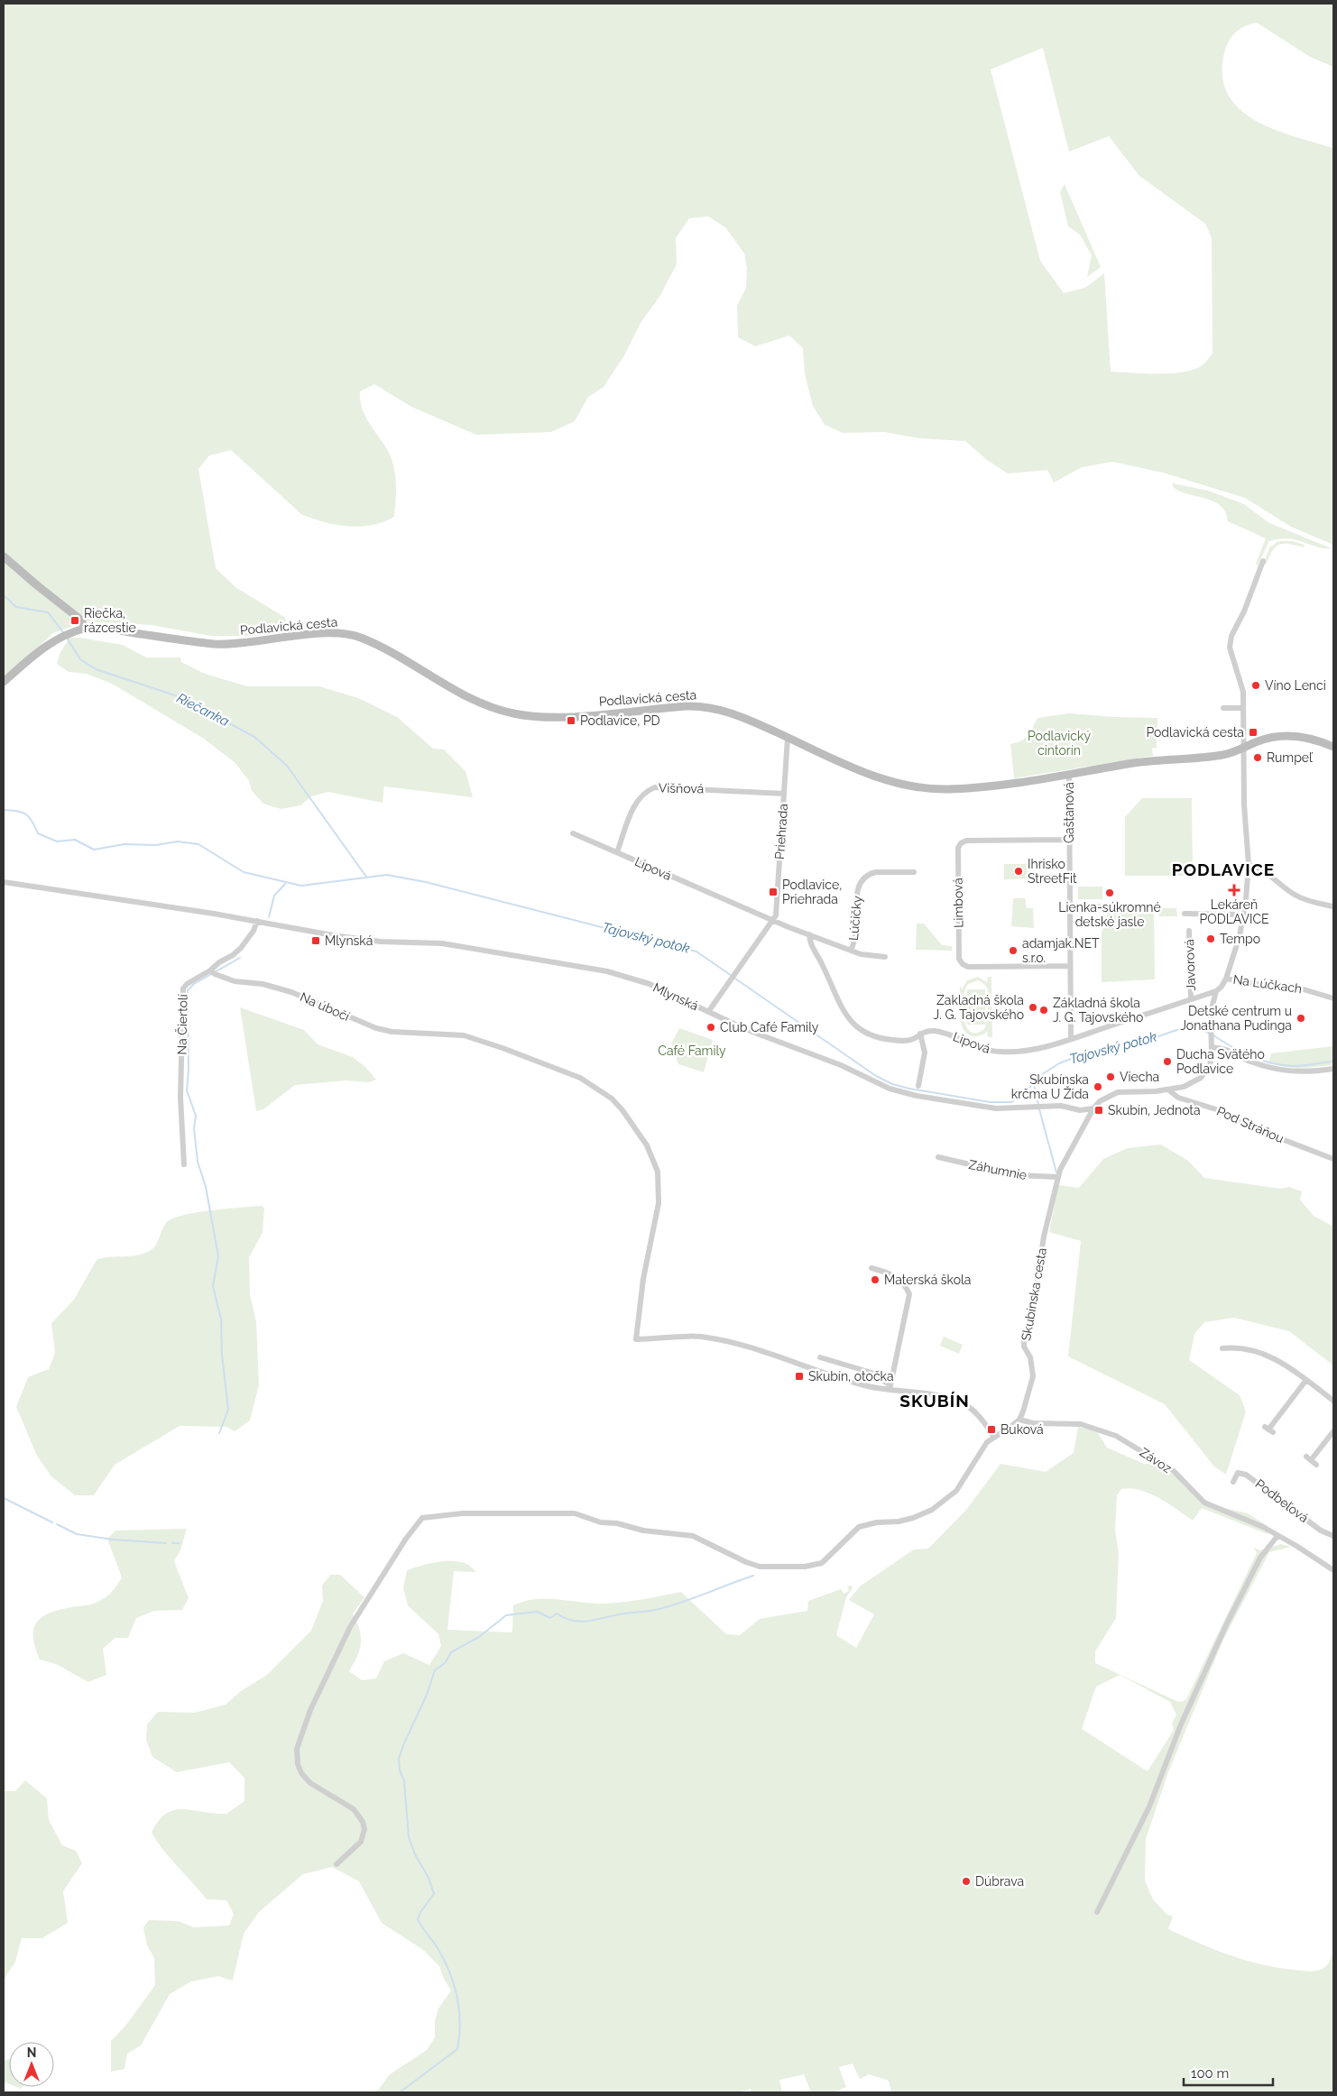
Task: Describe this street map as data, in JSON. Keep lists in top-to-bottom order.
{
  "streets": {
    "main road": ["Podlavická cesta"],
    "street": [
      "Višňová",
      "Gaštanová",
      "Priehrada",
      "Lipová",
      "Limbová",
      "Lúčičky",
      "Javorová",
      "Na Lúčkach",
      "Mlynská",
      "Na úbočí",
      "Na Čiertolí",
      "Pod Stráňou",
      "Záhumnie",
      "Skubínska cesta",
      "Závoz",
      "Podbeľová"
    ]
  },
  "crossings": [
    ["Podlavická cesta", "Gaštanová"],
    ["Podlavická cesta", "Priehrada"],
    ["Višňová", "Priehrada"],
    ["Višňová", "Lipová"],
    ["Gaštanová", "Lipová"],
    ["Gaštanová", "Limbová"],
    ["Priehrada", "Lipová"],
    ["Priehrada", "Mlynská"],
    ["Lipová", "Lúčičky"],
    ["Lipová", "Javorová"],
    ["Lipová", "Skubínska cesta"],
    ["Mlynská", "Na Čiertolí"],
    ["Mlynská", "Skubínska cesta"],
    ["Na úbočí", "Na Čiertolí"],
    ["Pod Stráňou", "Skubínska cesta"],
    ["Záhumnie", "Skubínska cesta"],
    ["Skubínska cesta", "Závoz"]
  ],
  "districts": ["PODLAVICE", "SKUBÍN"],
  "water": ["Riečanka", "Tajovský potok"],
  "parks": ["Podlavický cintorín", "Café Family"],
  "places": {
    "transit": [
      "Riečka, rázcestie",
      "Podlavice, PD",
      "Podlavická cesta",
      "Podlavice, Priehrada",
      "Mlynská",
      "Skubín, Jednota",
      "Skubín, otočka",
      "Buková"
    ],
    "other": [
      "Víno Lenci",
      "Rumpeľ",
      "Ihrisko StreetFit",
      "Lienka-súkromné detské jasle",
      "Tempo",
      "adamjak.NET s.r.o.",
      "Zakladná škola J. G. Tajovského",
      "Základná škola J. G. Tajovského",
      "Detské centrum u Jonathana Pudinga",
      "Club Café Family",
      "Ducha Svätého Podlavice",
      "Viecha",
      "Skubínska krčma U Žida",
      "Materská škola",
      "Dúbrava"
    ],
    "health": ["Lekáreň PODLAVICE"]
  },
  "scale_bar": "100 m",
  "north": "top"
}
